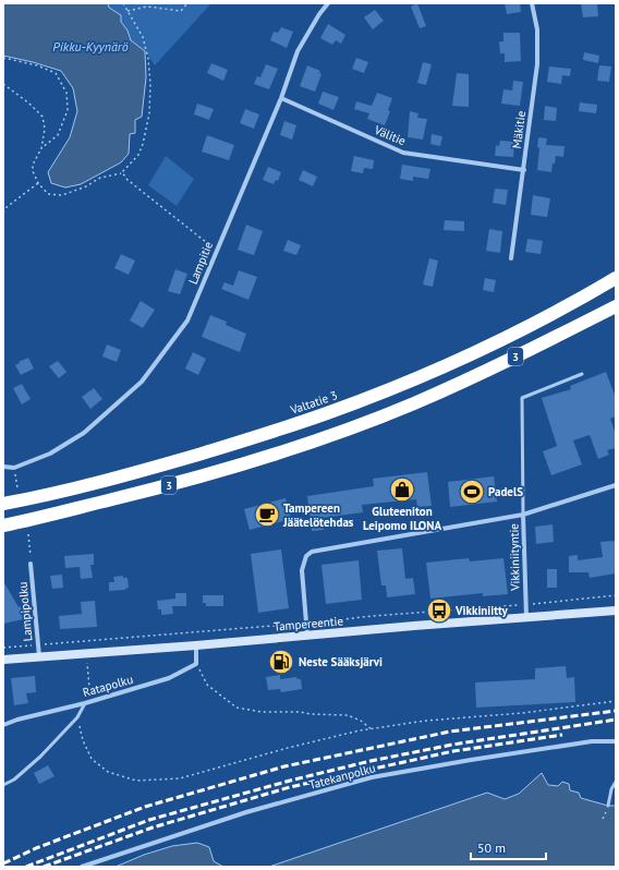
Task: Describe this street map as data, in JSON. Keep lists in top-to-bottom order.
{
  "streets": {
    "highway": ["3", "Valtatie 3"],
    "main road": ["Tampereentie"],
    "street": [
      "Mäkitie",
      "Välitie",
      "Lampitie",
      "Vikkiniityntie",
      "Lampipolku",
      "Ratapolku",
      "Tatekanpolku"
    ]
  },
  "crossings": [
    ["Mäkitie", "Välitie"],
    ["Välitie", "Lampitie"],
    ["Vikkiniityntie", "Tampereentie"],
    ["Lampipolku", "Tampereentie"]
  ],
  "water": ["Pikku-Kyynärö"],
  "places": {
    "shop": ["Gluteeniton Leipomo ILONA"],
    "sports": ["PadelS"],
    "cafe": ["Tampereen Jäätelötehdas"],
    "bus stop": ["Vikkiniitty"],
    "fuel station": ["Neste Sääksjärvi"]
  },
  "scale_bar": "50 m"
}
